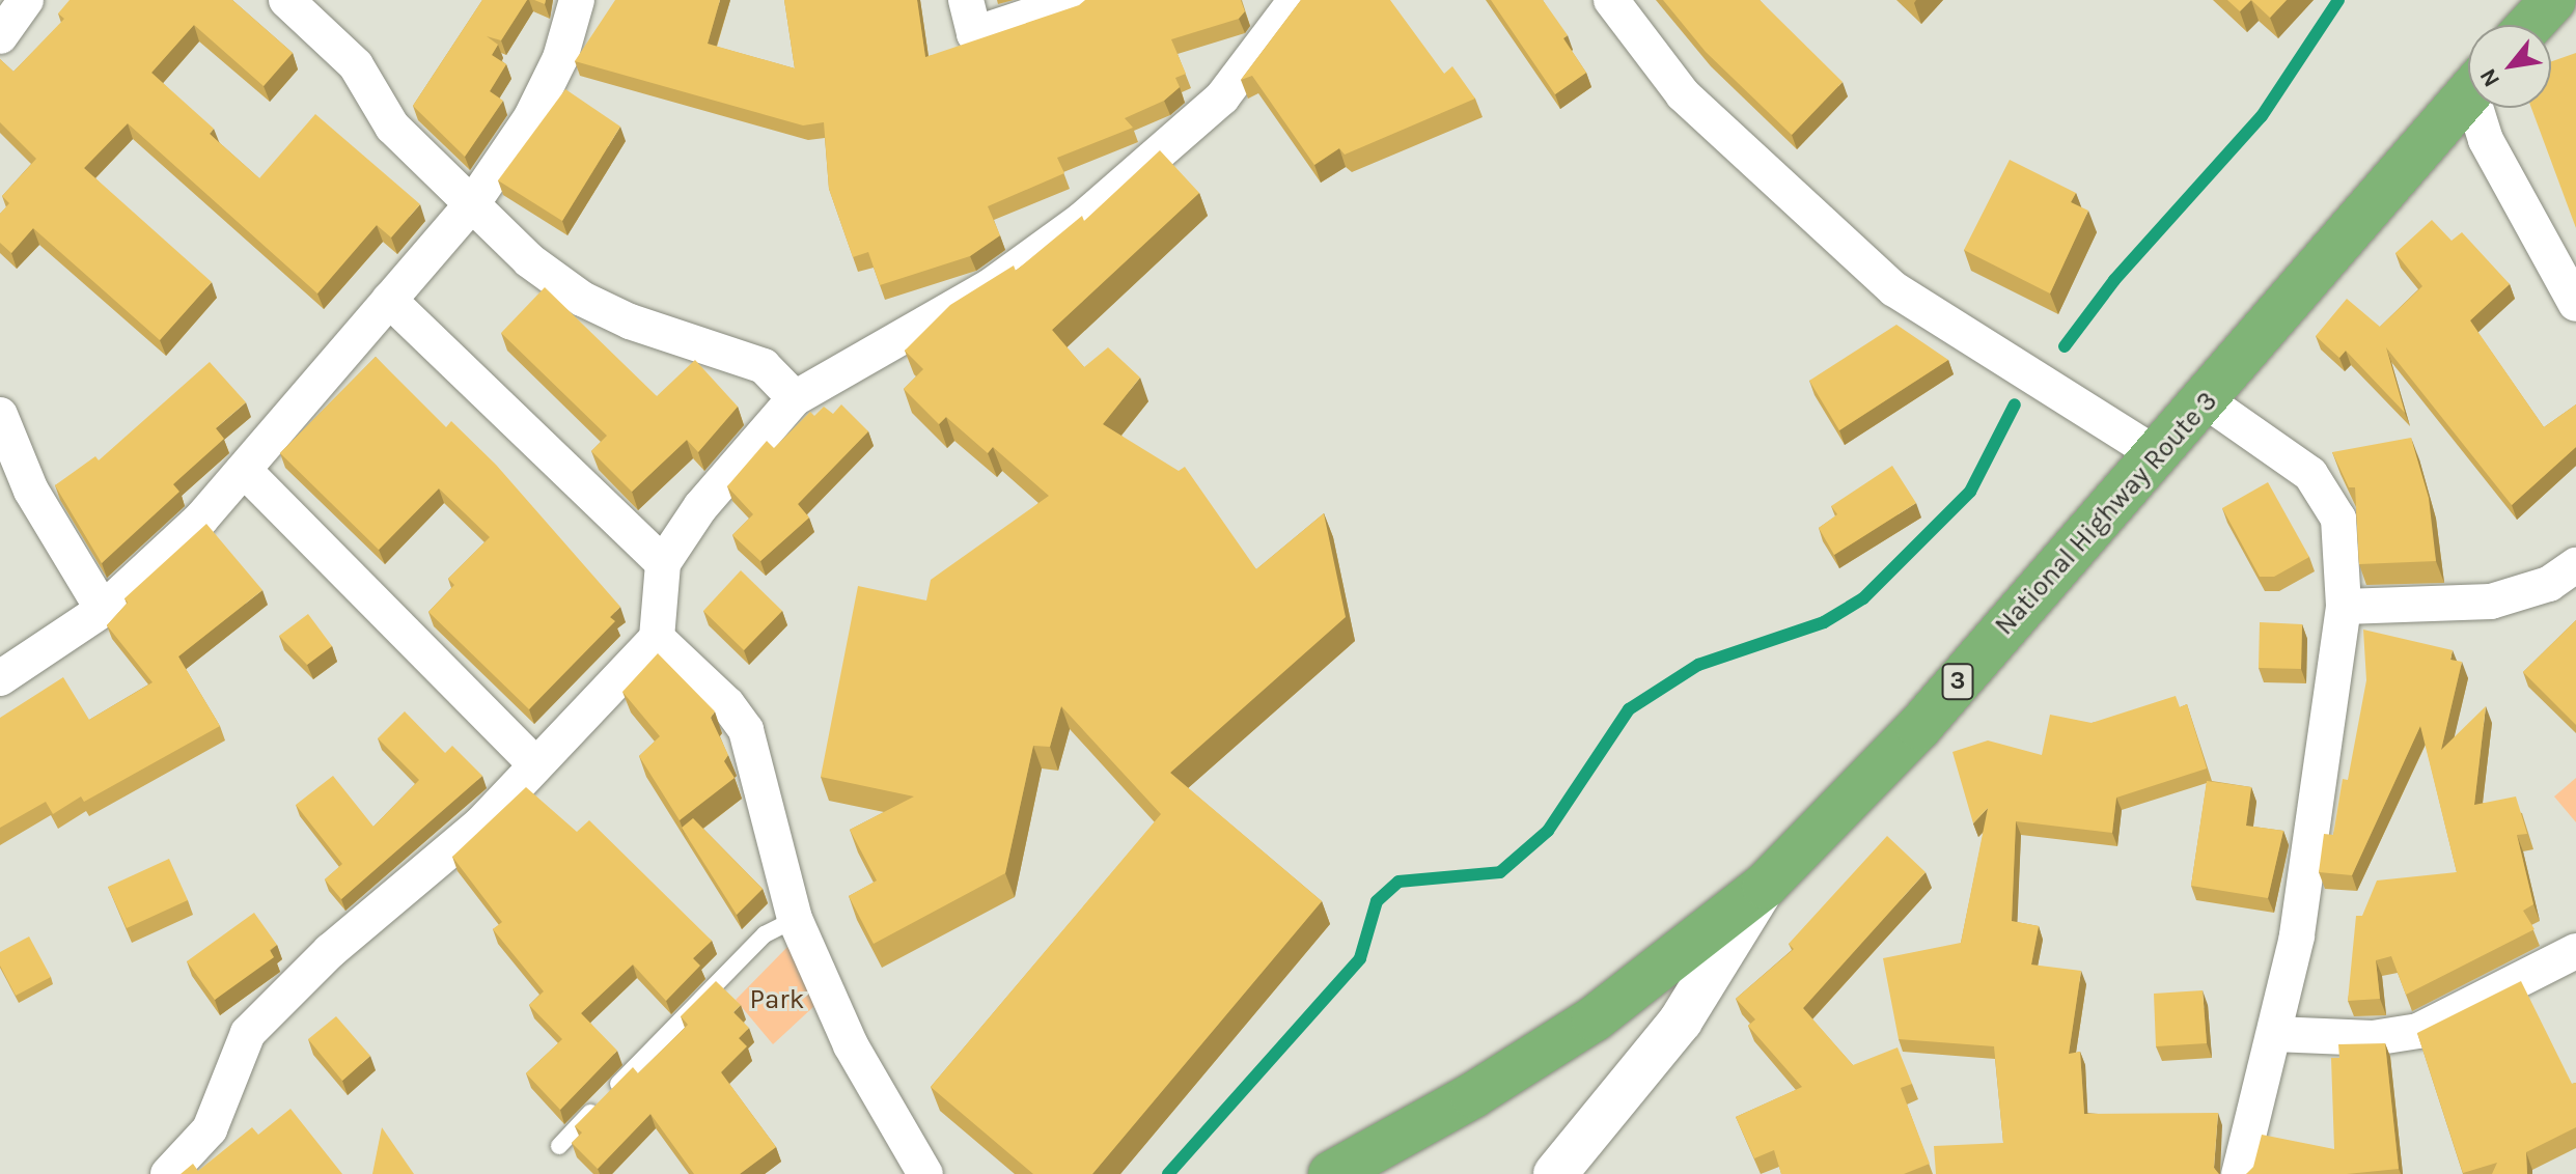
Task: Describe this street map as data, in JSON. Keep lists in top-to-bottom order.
{
  "streets": {
    "highway": ["National Highway Route 3", "3"]
  },
  "parks": ["Park"],
  "north": "bottom left"
}
